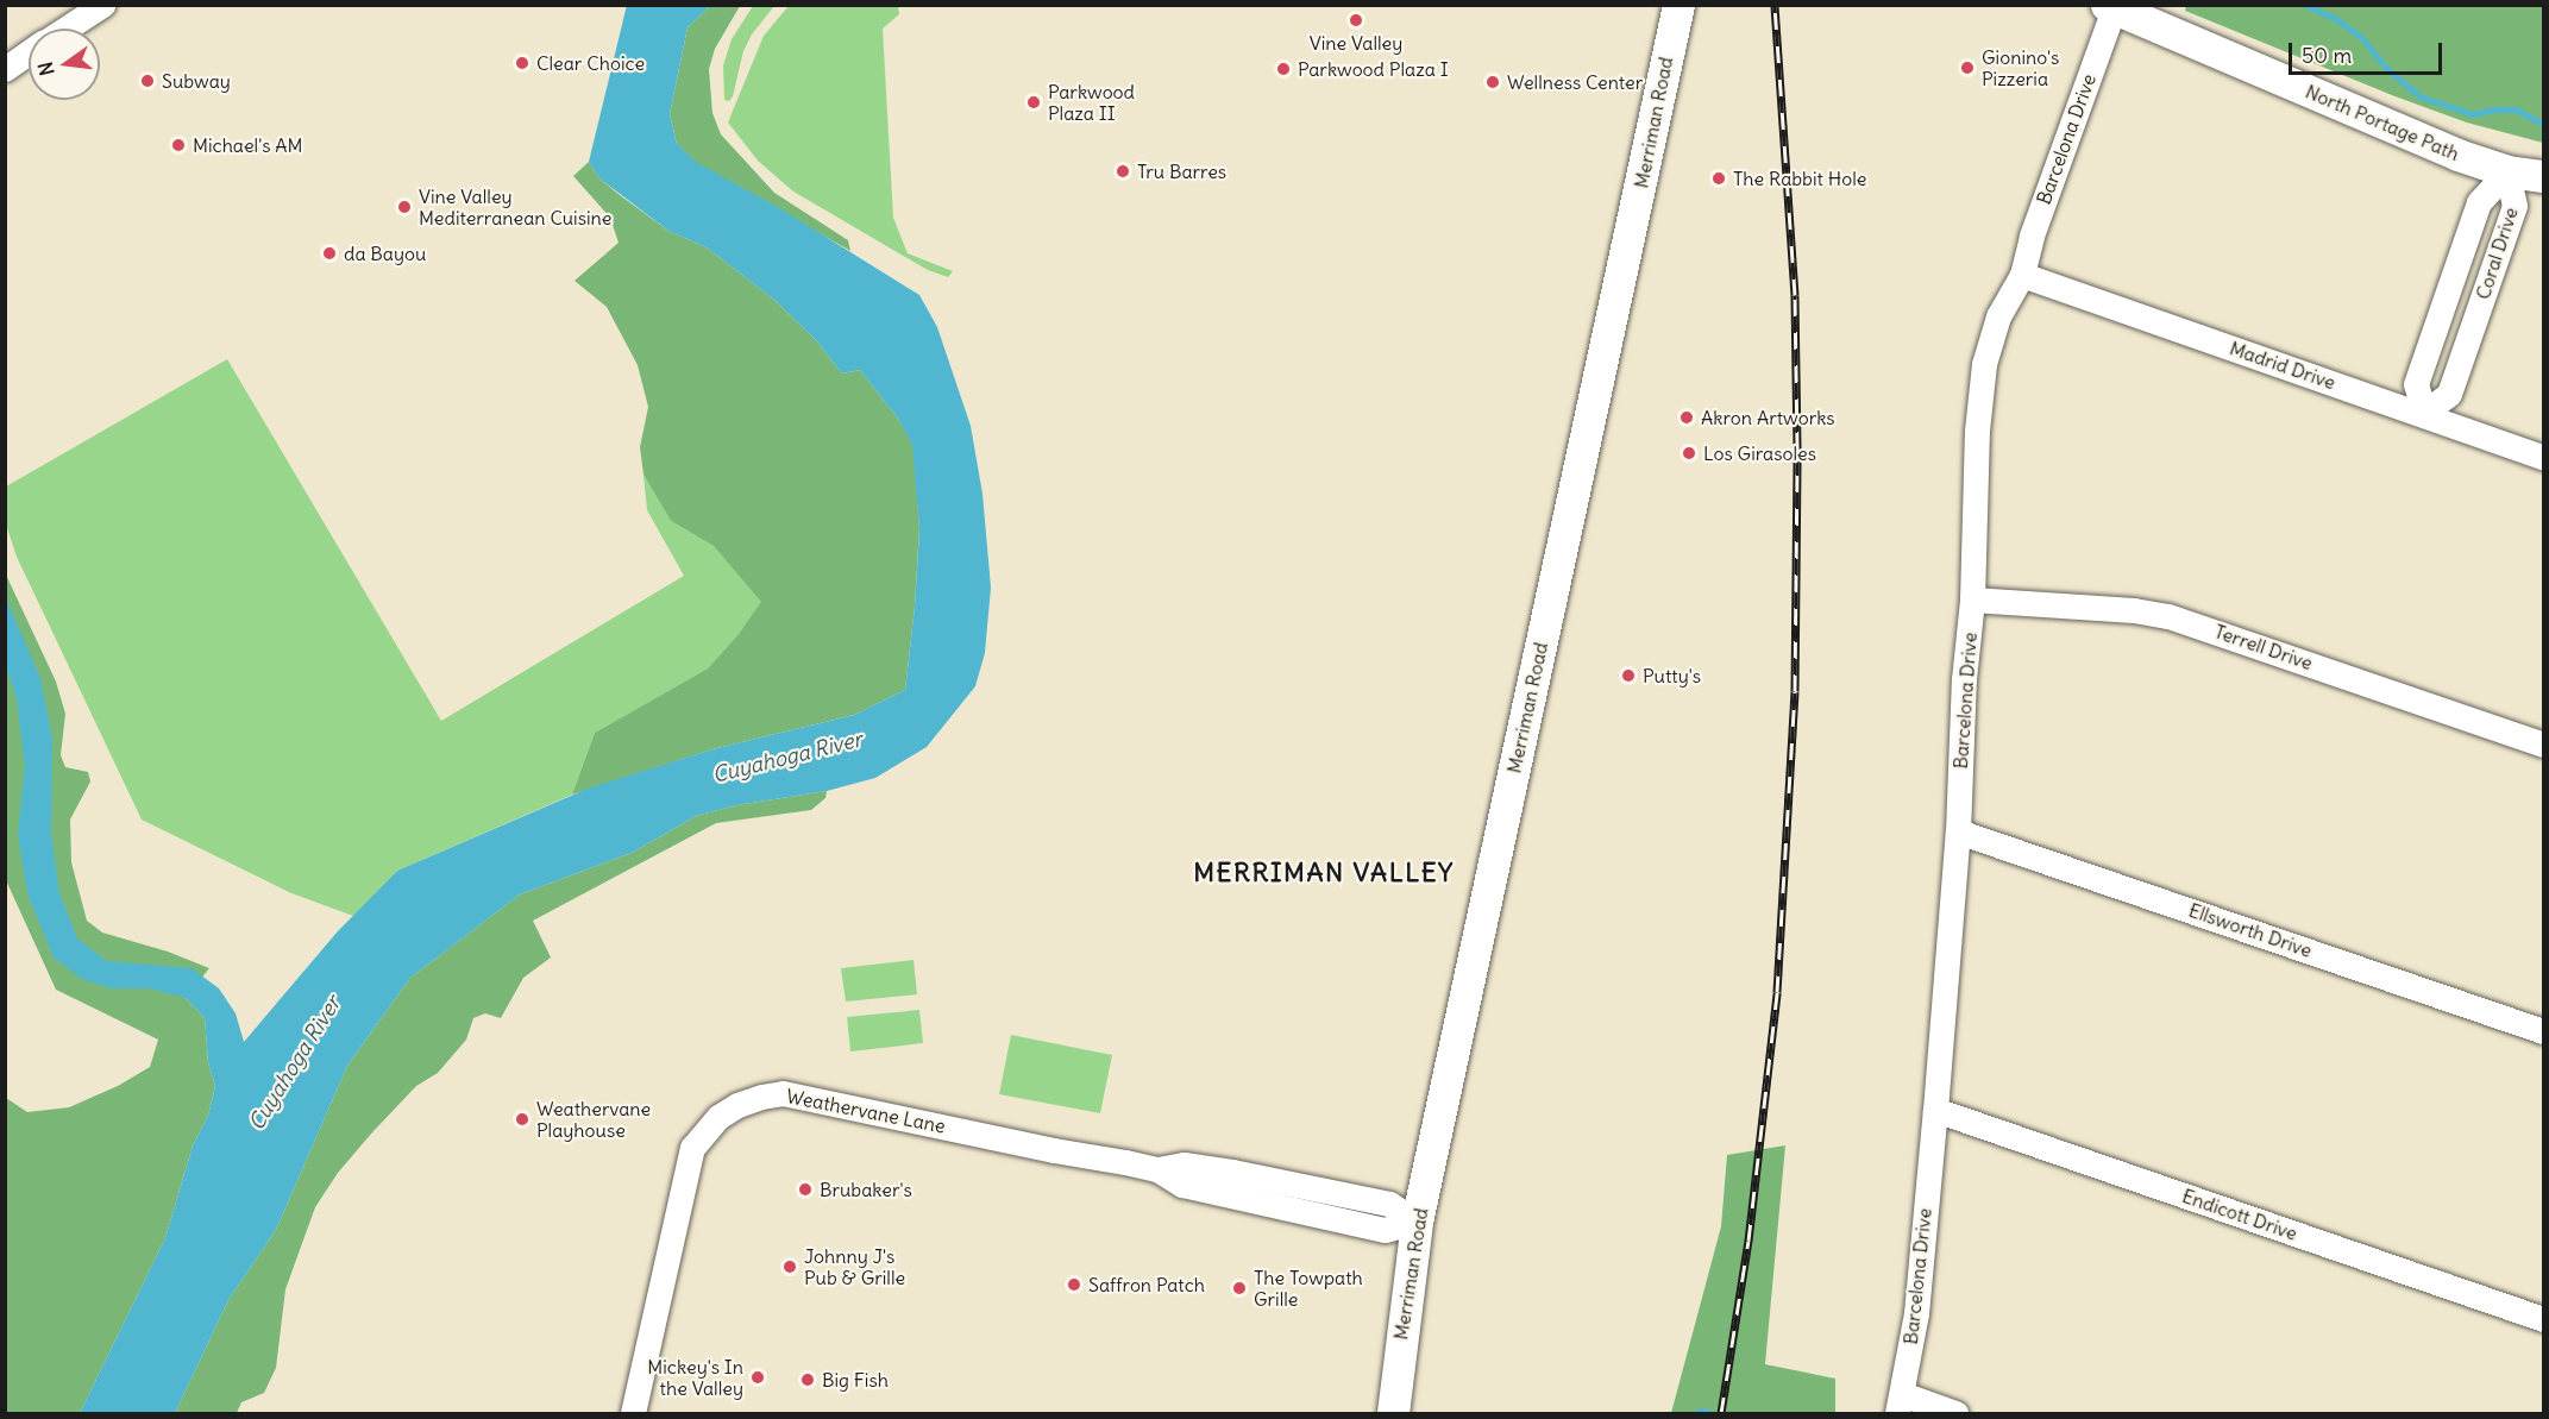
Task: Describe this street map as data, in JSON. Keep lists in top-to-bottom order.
{
  "streets": {
    "main road": ["Merriman Road", "North Portage Path"],
    "street": [
      "Barcelona Drive",
      "Coral Drive",
      "Madrid Drive",
      "Terrell Drive",
      "Ellsworth Drive",
      "Weathervane Lane",
      "Endicott Drive"
    ]
  },
  "crossings": [
    ["Merriman Road", "Weathervane Lane"],
    ["North Portage Path", "Barcelona Drive"],
    ["North Portage Path", "Coral Drive"],
    ["Barcelona Drive", "Madrid Drive"],
    ["Barcelona Drive", "Terrell Drive"],
    ["Barcelona Drive", "Ellsworth Drive"],
    ["Barcelona Drive", "Endicott Drive"],
    ["Coral Drive", "Madrid Drive"]
  ],
  "districts": ["MERRIMAN VALLEY"],
  "water": ["Cuyahoga River"],
  "places": [
    "Vine Valley",
    "Clear Choice",
    "Gionino's Pizzeria",
    "Parkwood Plaza I",
    "Subway",
    "Wellness Center",
    "Parkwood Plaza II",
    "Michael's AM",
    "Tru Barres",
    "The Rabbit Hole",
    "Vine Valley Mediterranean Cuisine",
    "da Bayou",
    "Akron Artworks",
    "Los Girasoles",
    "Putty's",
    "Weathervane Playhouse",
    "Brubaker's",
    "Johnny J's Pub & Grille",
    "Saffron Patch",
    "The Towpath Grille",
    "Mickey's In the Valley",
    "Big Fish"
  ],
  "scale_bar": "50 m",
  "north": "left"
}
